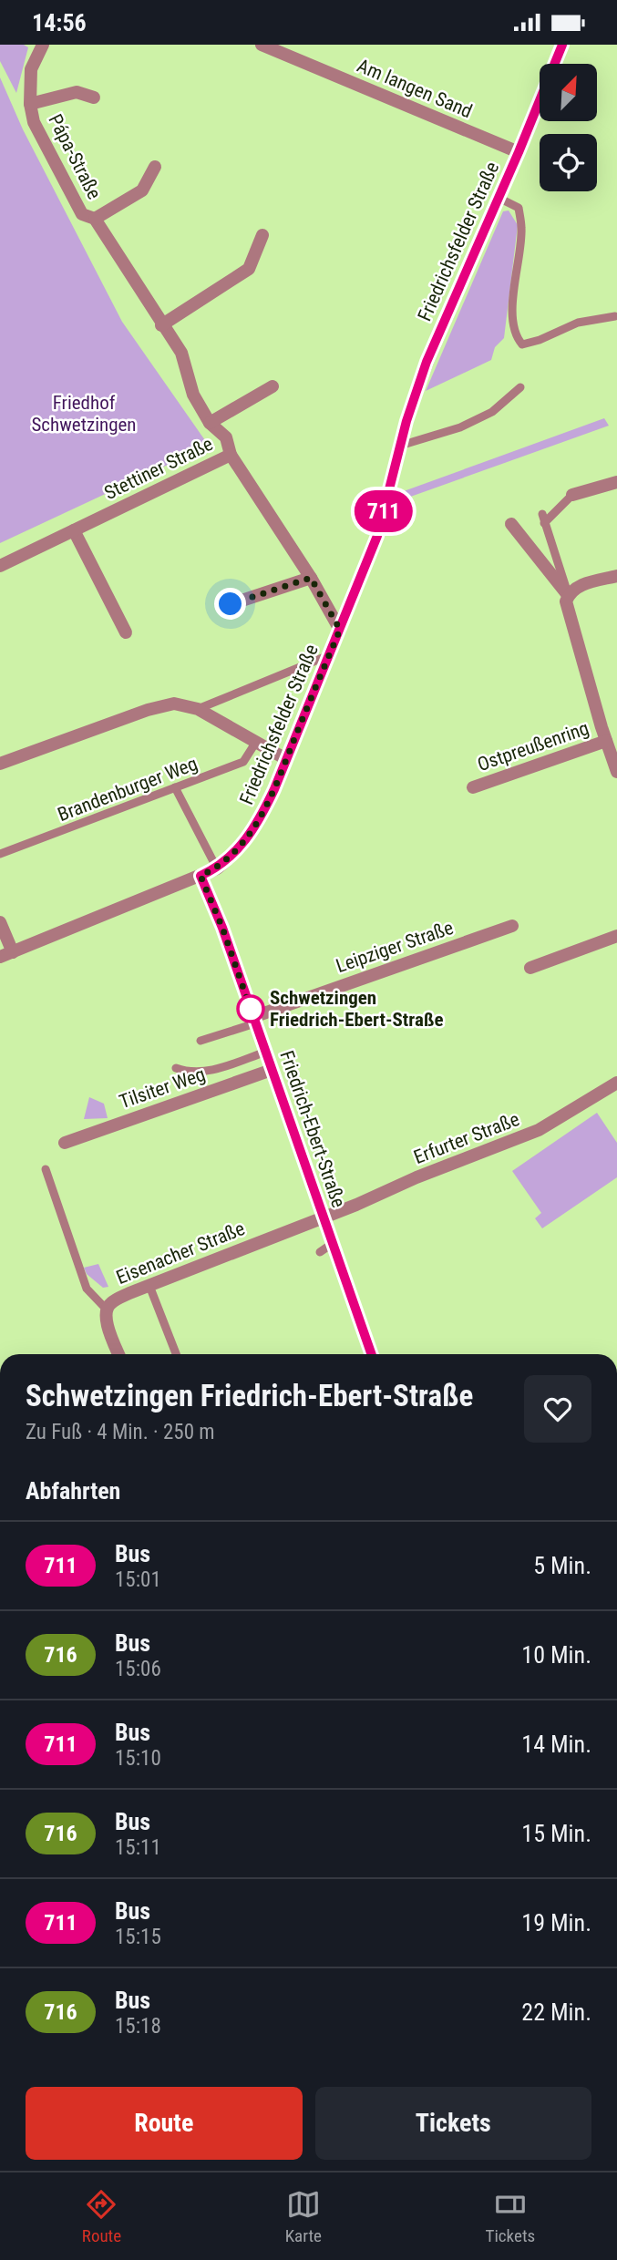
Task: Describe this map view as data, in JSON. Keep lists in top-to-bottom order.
{
  "streets": {
    "street": [
      "Am langen Sand",
      "Pápa-Straße",
      "Friedrichsfelder Straße",
      "Stettiner Straße",
      "Ostpreußenring",
      "Leipziger Straße",
      "Tilsiter Weg",
      "Friedrich-Ebert-Straße",
      "Erfurter Straße",
      "Eisenacher Straße"
    ],
    "lane": ["Brandenburger Weg"]
  },
  "crossings": [
    ["Am langen Sand", "Friedrichsfelder Straße"],
    ["Pápa-Straße", "Stettiner Straße"],
    ["Friedrichsfelder Straße", "Stettiner Straße"],
    ["Friedrichsfelder Straße", "Friedrich-Ebert-Straße"],
    ["Leipziger Straße", "Friedrich-Ebert-Straße"],
    ["Tilsiter Weg", "Friedrich-Ebert-Straße"],
    ["Friedrich-Ebert-Straße", "Erfurter Straße"],
    ["Friedrich-Ebert-Straße", "Eisenacher Straße"],
    ["Erfurter Straße", "Eisenacher Straße"]
  ],
  "parks": ["Friedhof Schwetzingen"],
  "places": ["Schwetzingen Friedrich-Ebert-Straße"],
  "lines": ["bus line 711"],
  "north": "top right",
  "page": {
    "status": "14:56",
    "on_map": "711",
    "heading": [
      ["Schwetzingen Friedrich-Ebert-Straße", "Zu Fuß · 4 Min. · 250 m"],
      "Abfahrten"
    ],
    "list": [
      {
        "mark": "711",
        "name": "Bus",
        "note": "15:01",
        "value": "5 Min."
      },
      {
        "mark": "716",
        "name": "Bus",
        "note": "15:06",
        "value": "10 Min."
      },
      {
        "mark": "711",
        "name": "Bus",
        "note": "15:10",
        "value": "14 Min."
      },
      {
        "mark": "716",
        "name": "Bus",
        "note": "15:11",
        "value": "15 Min."
      },
      {
        "mark": "711",
        "name": "Bus",
        "note": "15:15",
        "value": "19 Min."
      },
      {
        "mark": "716",
        "name": "Bus",
        "note": "15:18",
        "value": "22 Min."
      }
    ],
    "buttons": ["Route", "Tickets"],
    "tabs": ["Route", "Karte", "Tickets"]
  }
}
